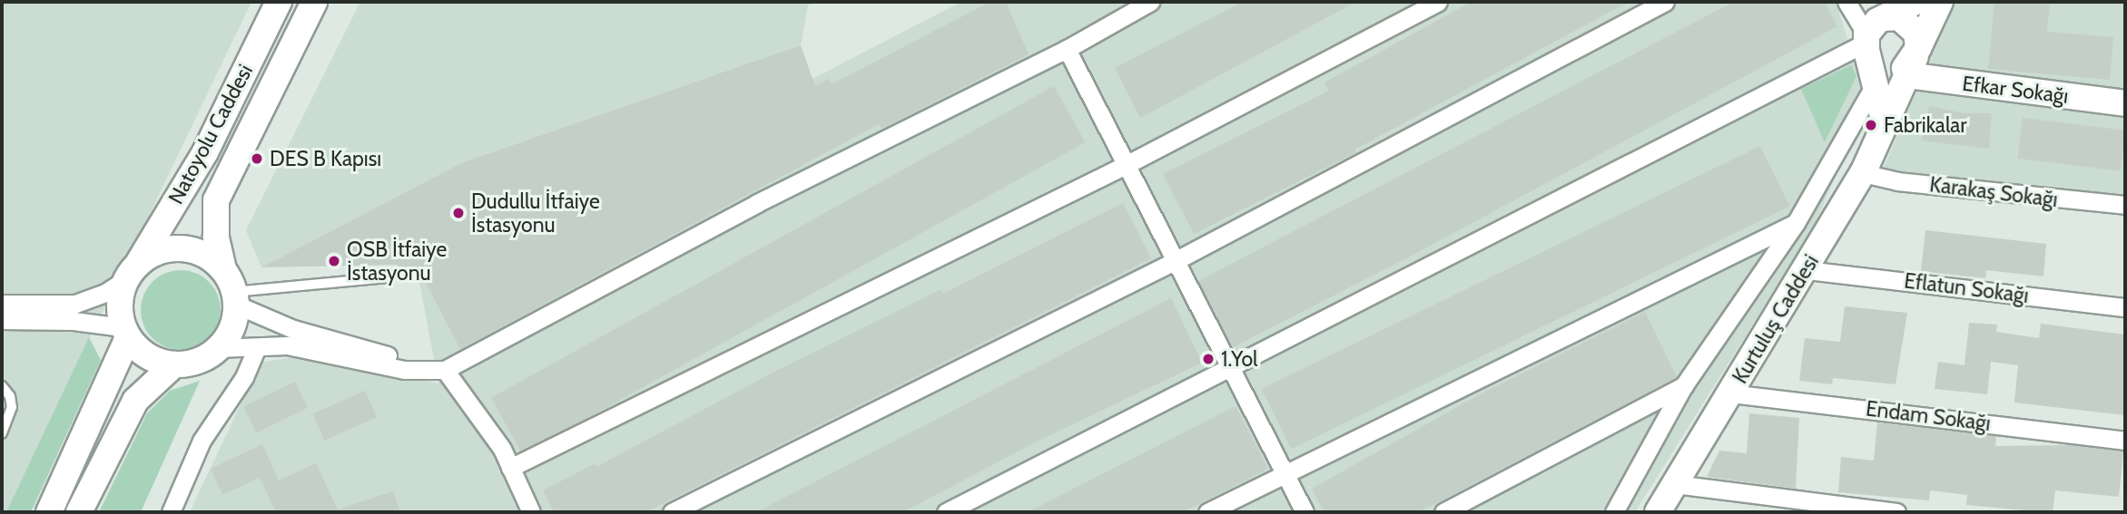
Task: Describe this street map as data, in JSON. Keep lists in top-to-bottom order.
{
  "streets": {
    "main road": ["Efkar Sokağı", "Natoyolu Caddesi", "Kurtuluş Caddesi"],
    "street": ["Karakaş Sokağı", "Eflatun Sokağı", "Endam Sokağı"]
  },
  "crossings": [
    ["Efkar Sokağı", "Kurtuluş Caddesi"],
    ["Karakaş Sokağı", "Kurtuluş Caddesi"],
    ["Eflatun Sokağı", "Kurtuluş Caddesi"],
    ["Kurtuluş Caddesi", "Endam Sokağı"]
  ],
  "places": [
    "Fabrikalar",
    "DES B Kapısı",
    "Dudullu İtfaiye İstasyonu",
    "OSB İtfaiye İstasyonu",
    "1.Yol"
  ]
}
